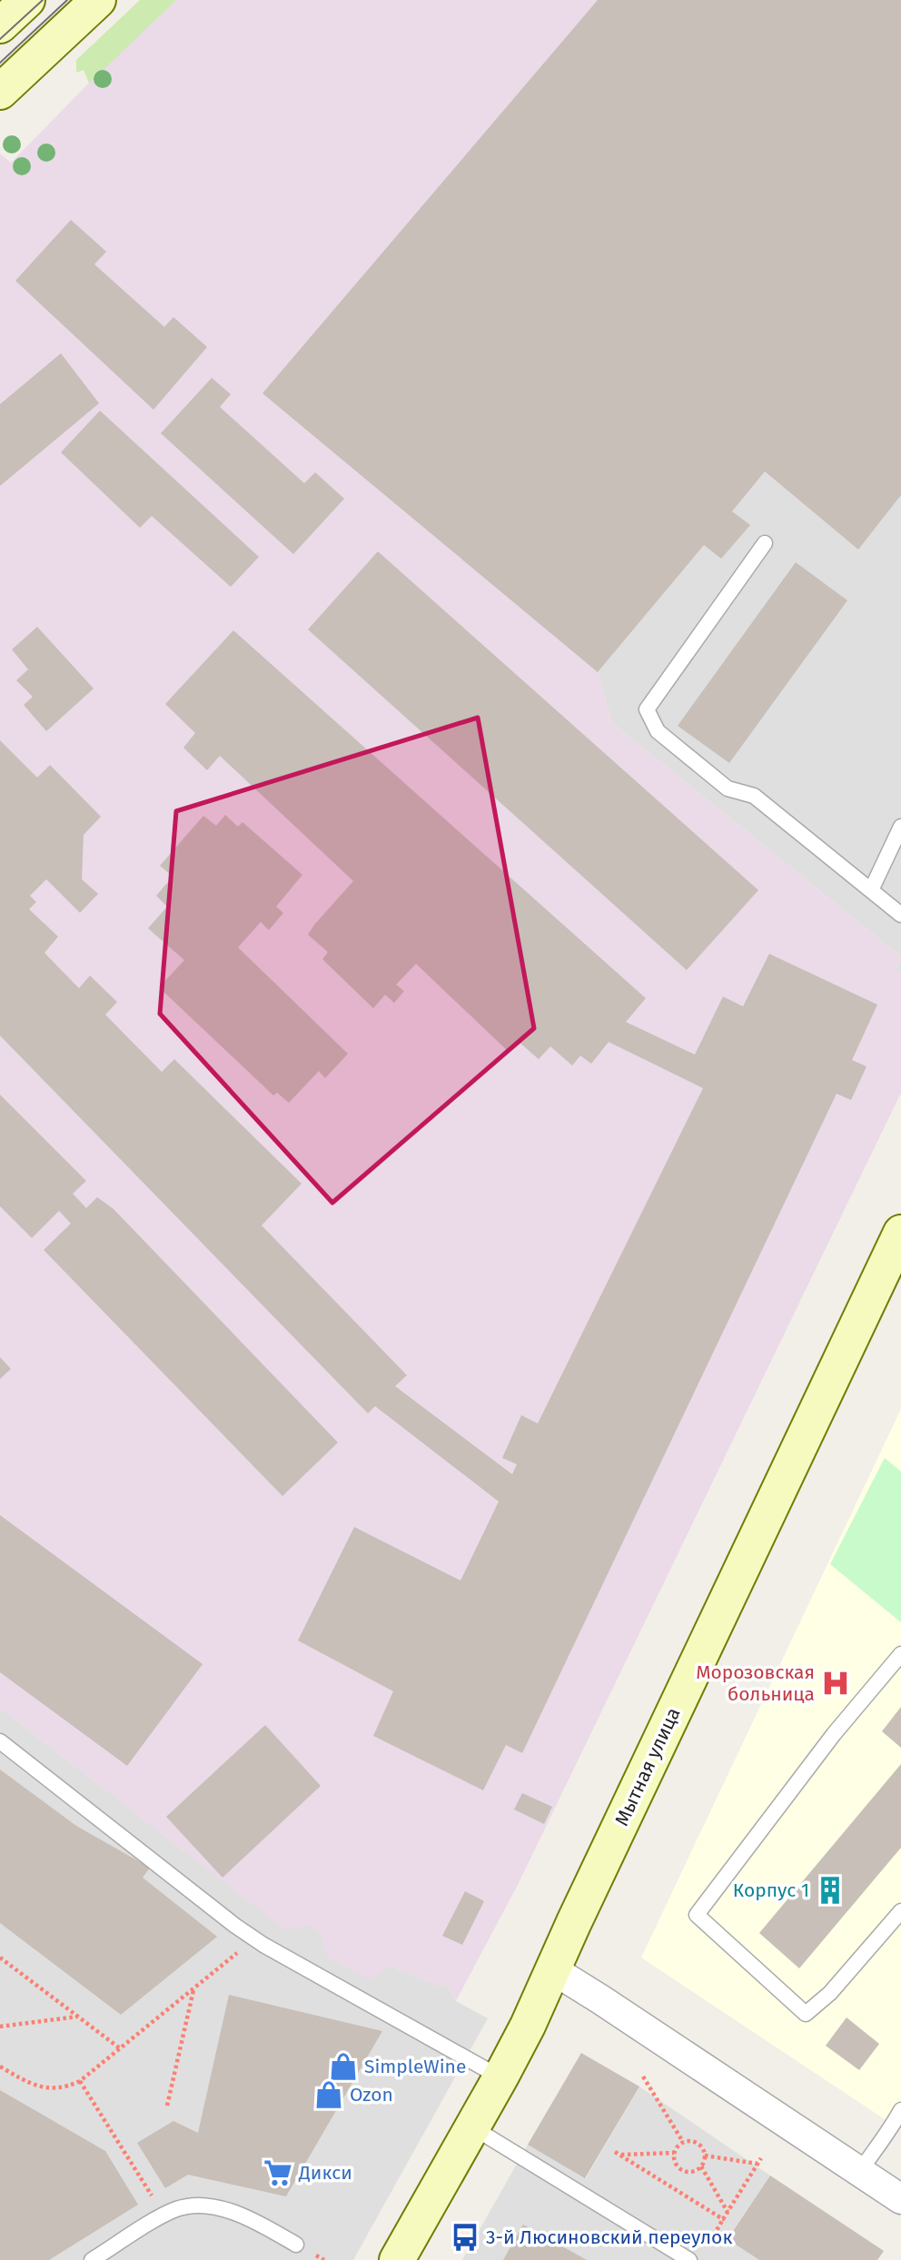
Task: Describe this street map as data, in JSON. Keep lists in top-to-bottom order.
{
  "streets": {
    "main road": ["Мытная улица"]
  },
  "places": {
    "hospital": ["Морозовская больница"],
    "building": ["Корпус 1"],
    "shop": ["SimpleWine", "Ozon"],
    "supermarket": ["Дикси"],
    "bus stop": ["3-й Люсиновский переулок"]
  }
}
